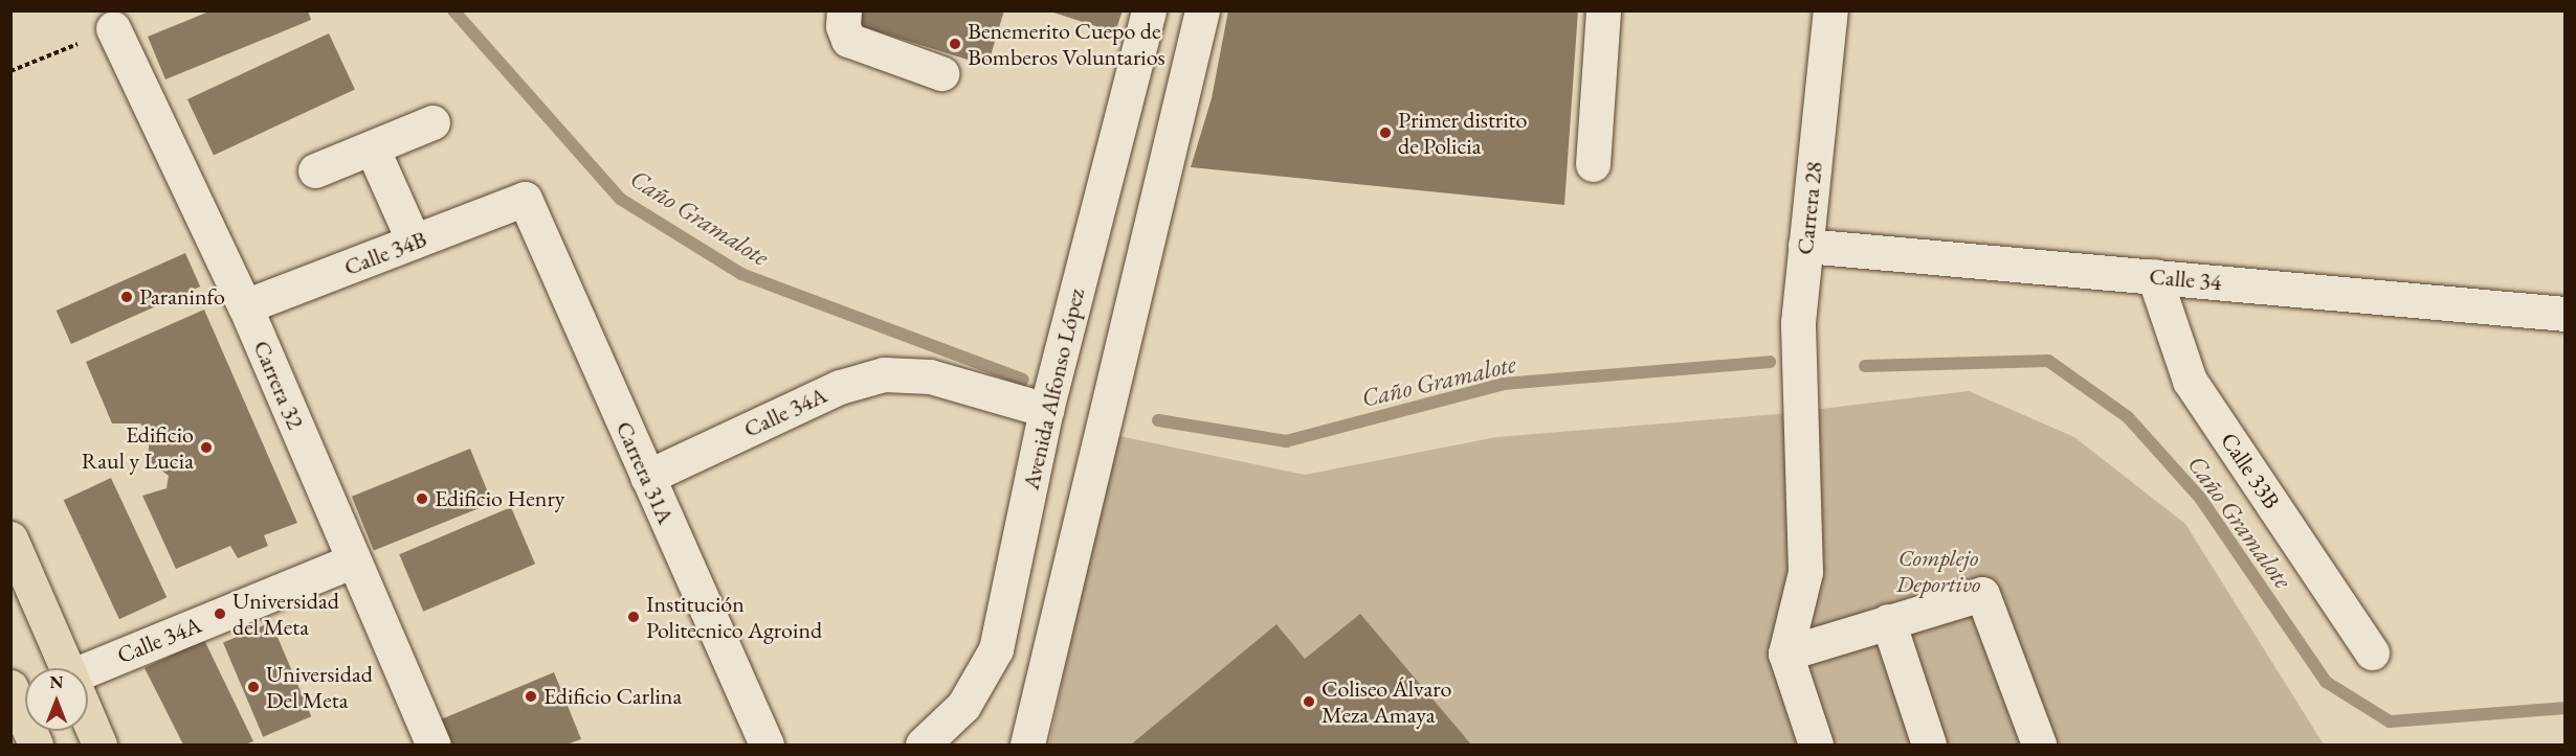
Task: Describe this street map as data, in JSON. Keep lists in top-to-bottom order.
{
  "streets": {
    "street": [
      "Carrera 28",
      "Calle 34B",
      "Calle 34",
      "Carrera 32",
      "Avenida Alfonso López",
      "Calle 34A",
      "Calle 33B",
      "Carrera 31A"
    ]
  },
  "crossings": [
    ["Carrera 28", "Calle 34"],
    ["Calle 34B", "Carrera 32"],
    ["Calle 34B", "Carrera 31A"],
    ["Calle 34", "Calle 33B"],
    ["Carrera 32", "Calle 34A"],
    ["Avenida Alfonso López", "Calle 34A"],
    ["Calle 34A", "Carrera 31A"]
  ],
  "water": ["Caño Gramalote"],
  "parks": ["Complejo Deportivo"],
  "places": [
    "Benemerito Cuepo de Bomberos Voluntarios",
    "Primer distrito de Policia",
    "Paraninfo",
    "Edificio Raul y Lucia",
    "Edificio Henry",
    "Universidad del Meta",
    "Institución Politecnico Agroind",
    "Universidad Del Meta",
    "Edificio Carlina",
    "Coliseo Álvaro Meza Amaya"
  ],
  "north": "top"
}
